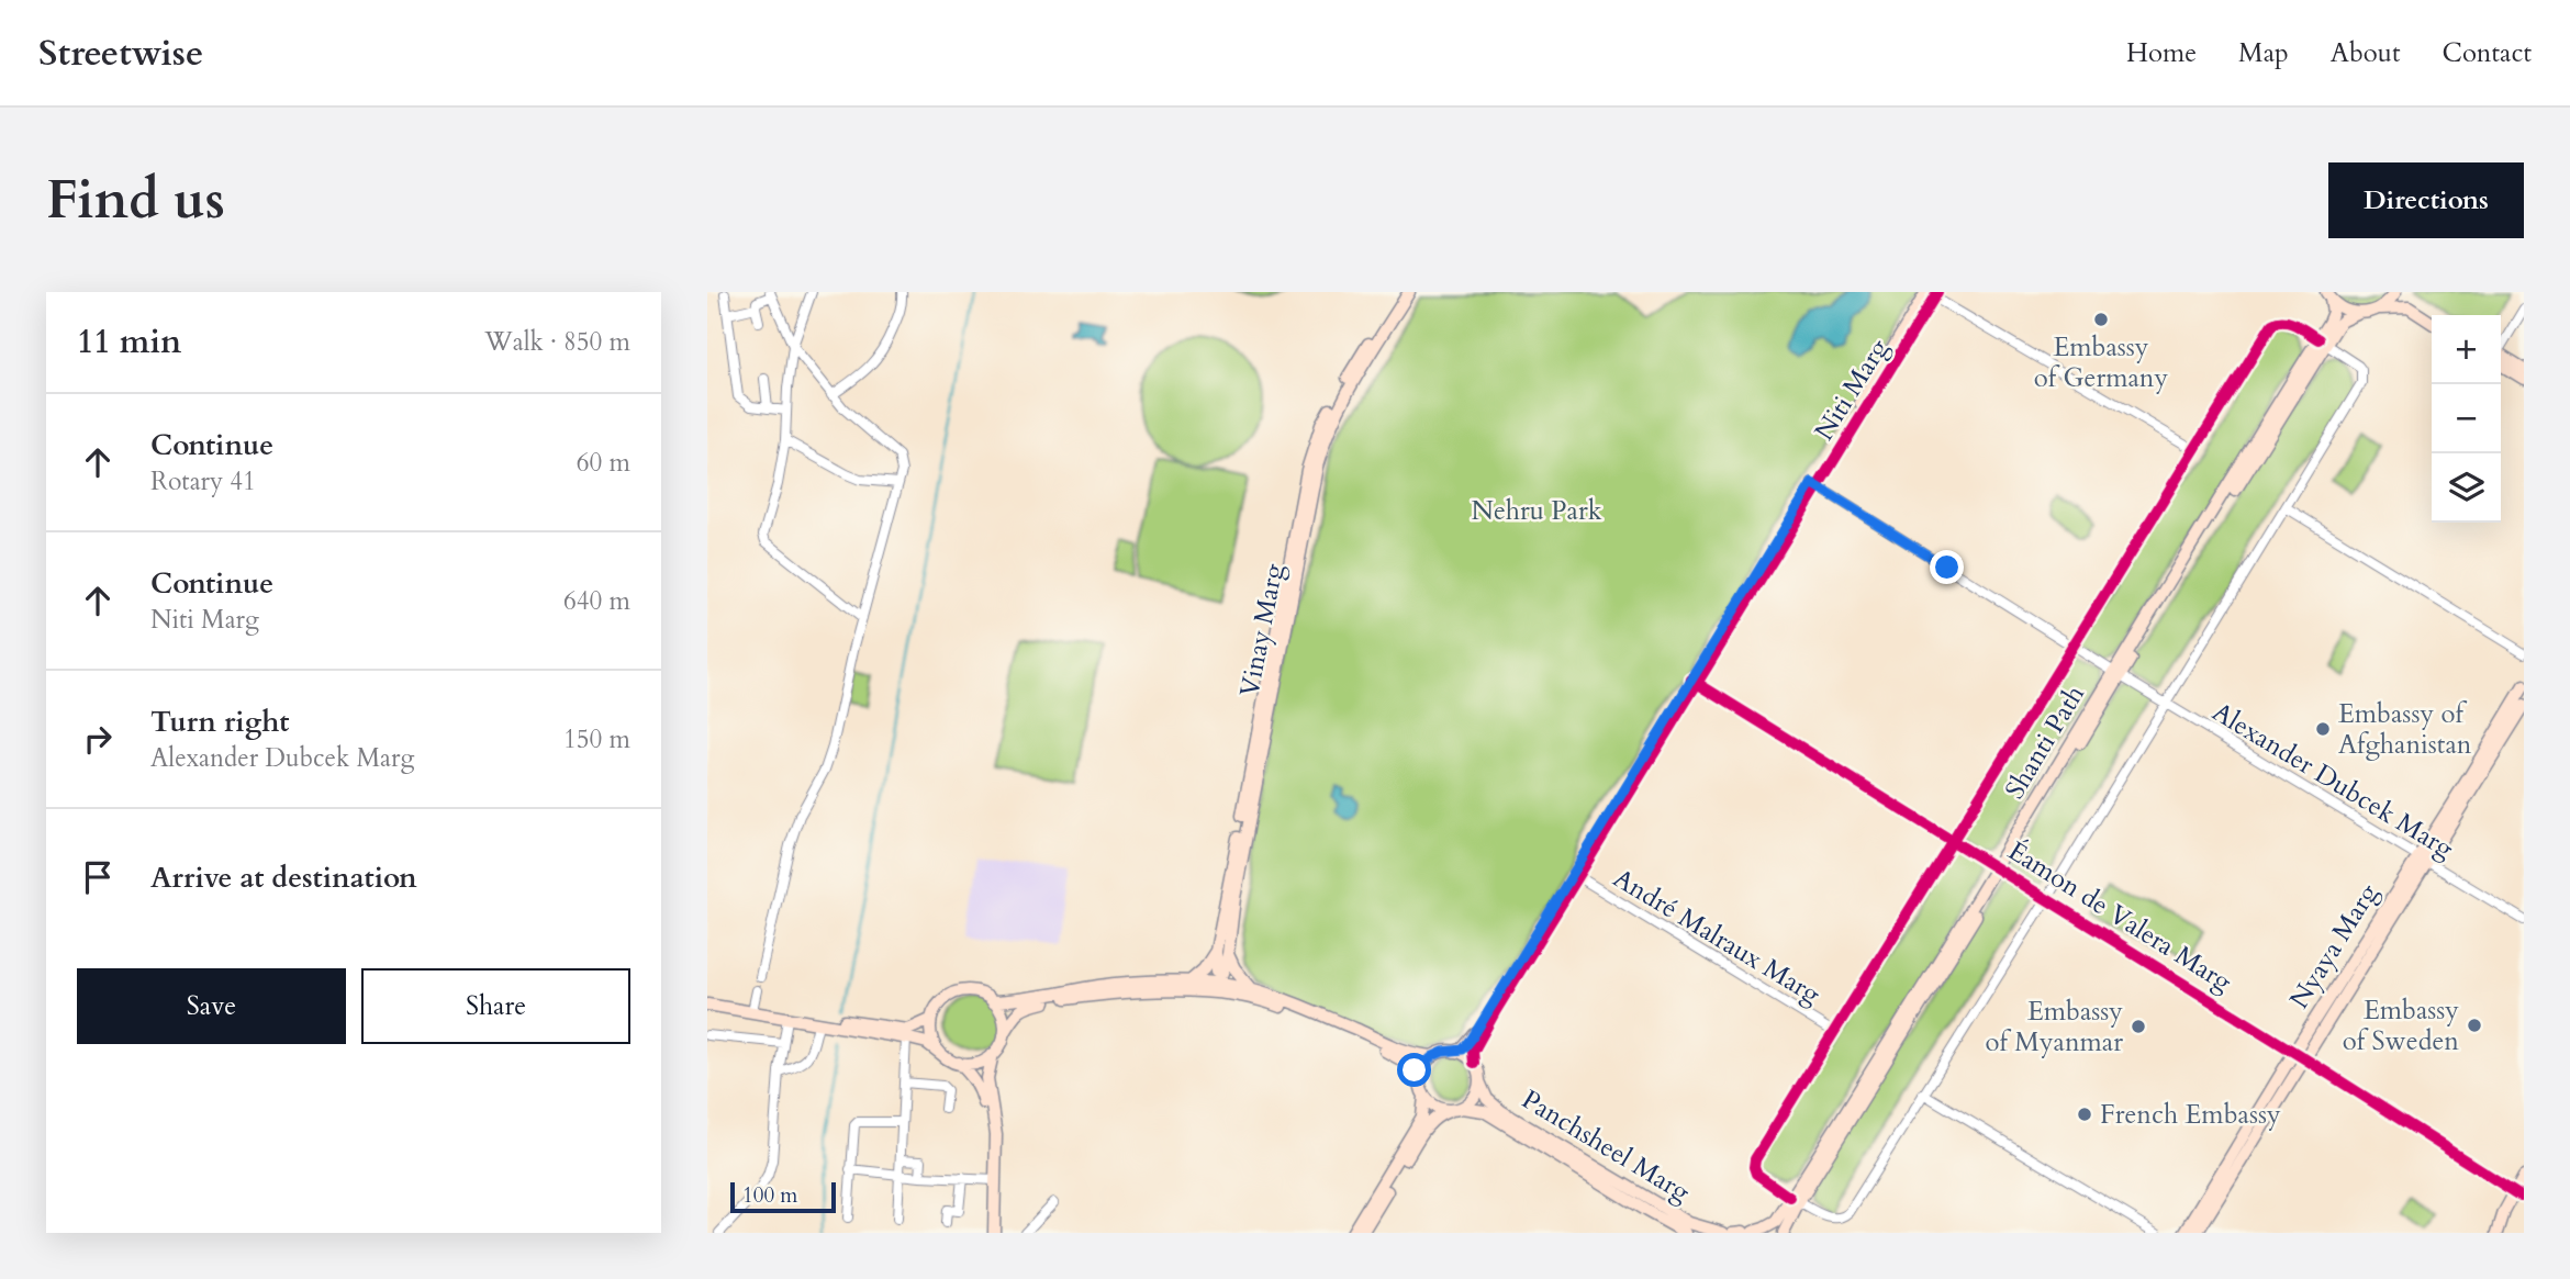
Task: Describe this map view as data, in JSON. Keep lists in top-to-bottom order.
{
  "streets": {
    "main road": [
      "Niti Marg",
      "Vinay Marg",
      "Shanti Path",
      "Nyaya Marg",
      "Panchsheel Marg"
    ],
    "street": ["Alexander Dubcek Marg", "Éamon de Valera Marg", "André Malraux Marg"]
  },
  "crossings": [
    ["Niti Marg", "Alexander Dubcek Marg"],
    ["Niti Marg", "Éamon de Valera Marg"],
    ["Niti Marg", "André Malraux Marg"],
    ["Niti Marg", "Panchsheel Marg"],
    ["Shanti Path", "Alexander Dubcek Marg"],
    ["Shanti Path", "Éamon de Valera Marg"],
    ["Alexander Dubcek Marg", "Nyaya Marg"],
    ["Éamon de Valera Marg", "Nyaya Marg"]
  ],
  "parks": ["Nehru Park"],
  "places": [
    "Embassy of Germany",
    "Embassy of Afghanistan",
    "Embassy of Sweden",
    "Embassy of Myanmar",
    "French Embassy"
  ],
  "scale_bar": "100 m",
  "page": {
    "header": "Streetwise",
    "nav": [
      "Home",
      "Map",
      "About",
      "Contact"
    ],
    "buttons": [
      "Directions",
      ["Save", "Share"]
    ],
    "title": "Find us",
    "heading": ["11 min", "Walk · 850 m"],
    "map_buttons": ["+", "−"],
    "list": [
      ["Continue", "Rotary 41", "60 m"],
      ["Continue", "Niti Marg", "640 m"],
      ["Turn right", "Alexander Dubcek Marg", "150 m"],
      "Arrive at destination"
    ],
    "scale": "100 m"
  }
}
